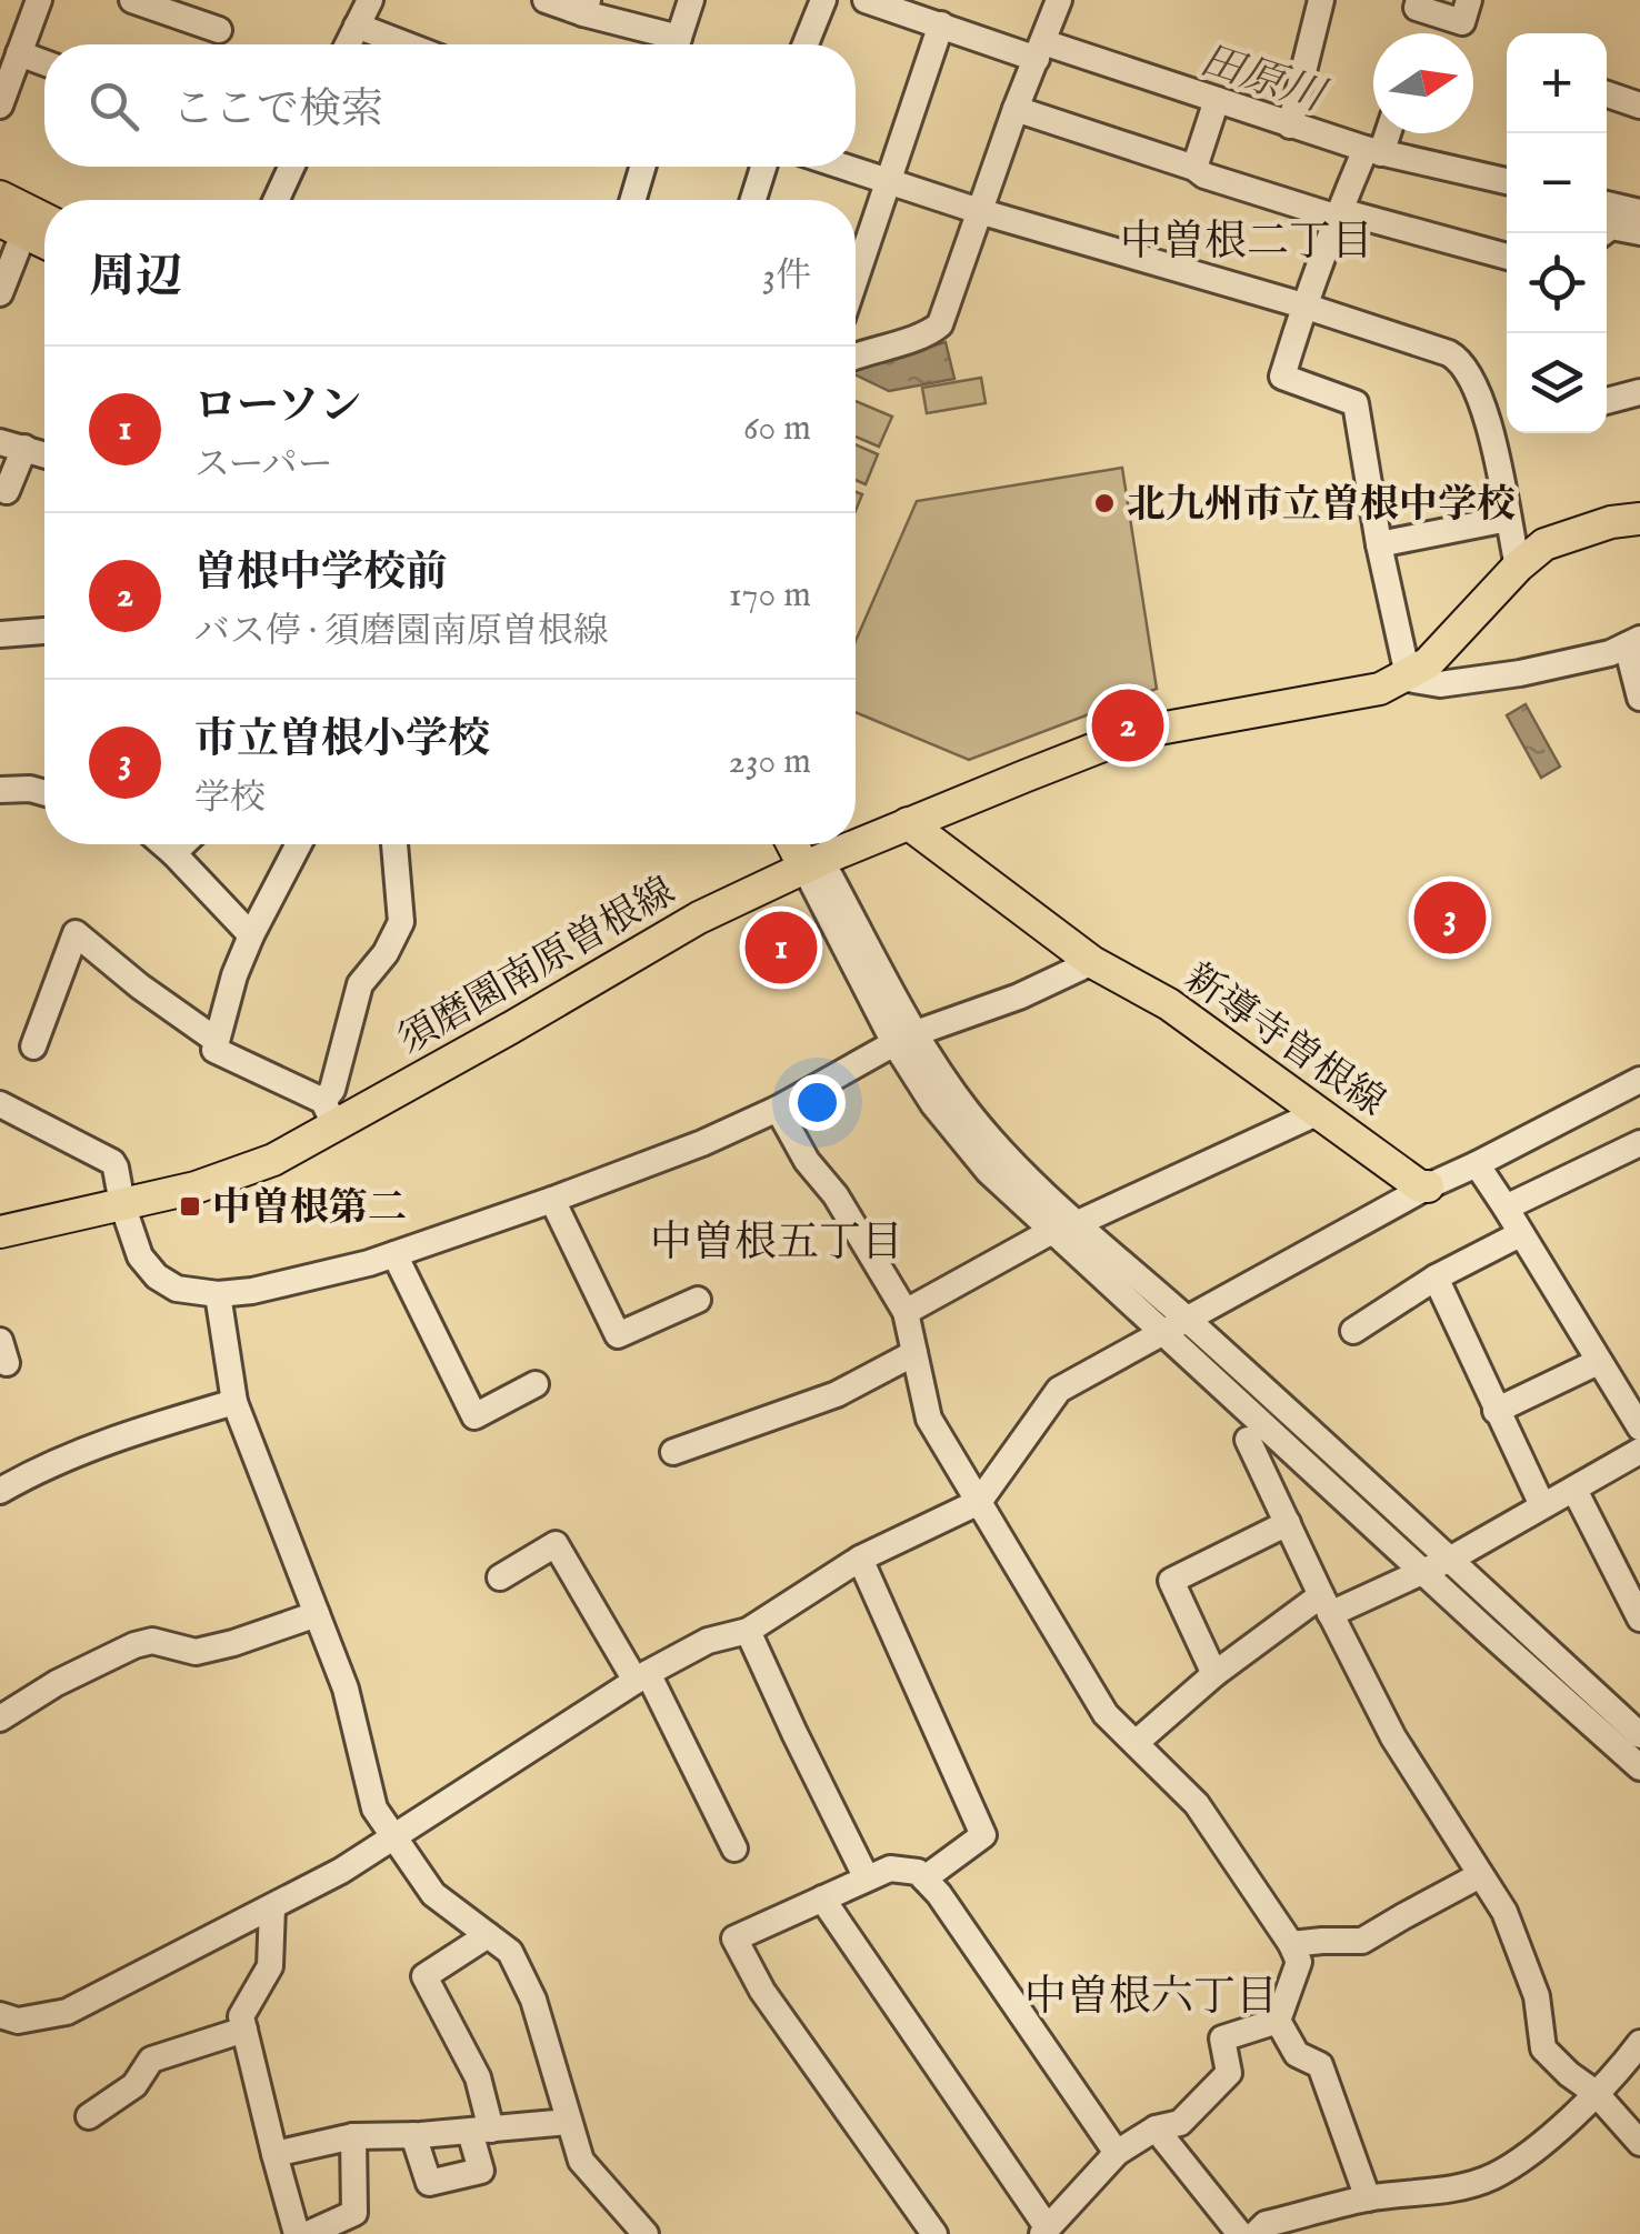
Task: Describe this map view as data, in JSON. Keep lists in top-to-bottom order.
{
  "streets": {
    "main road": ["須磨園南原曽根線", "新導寺曽根線"]
  },
  "crossings": [
    ["須磨園南原曽根線", "新導寺曽根線"]
  ],
  "districts": ["中曽根二丁目", "中曽根五丁目", "中曽根六丁目"],
  "water": ["田原川"],
  "places": {
    "other": ["北九州市立曽根中学校"],
    "transit": ["中曽根第二"]
  },
  "north": "right",
  "page": {
    "map_buttons": ["+", "−"],
    "search": "ここで検索",
    "heading": ["周辺", "3件"],
    "list": [
      {
        "mark": "1",
        "name": "ローソン",
        "note": "スーパー",
        "value": "60 m"
      },
      {
        "mark": "2",
        "name": "曽根中学校前",
        "note": "バス停 · 須磨園南原曽根線",
        "value": "170 m"
      },
      {
        "mark": "3",
        "name": "市立曽根小学校",
        "note": "学校",
        "value": "230 m"
      }
    ],
    "pins": ["2", "3", "1"]
  }
}
